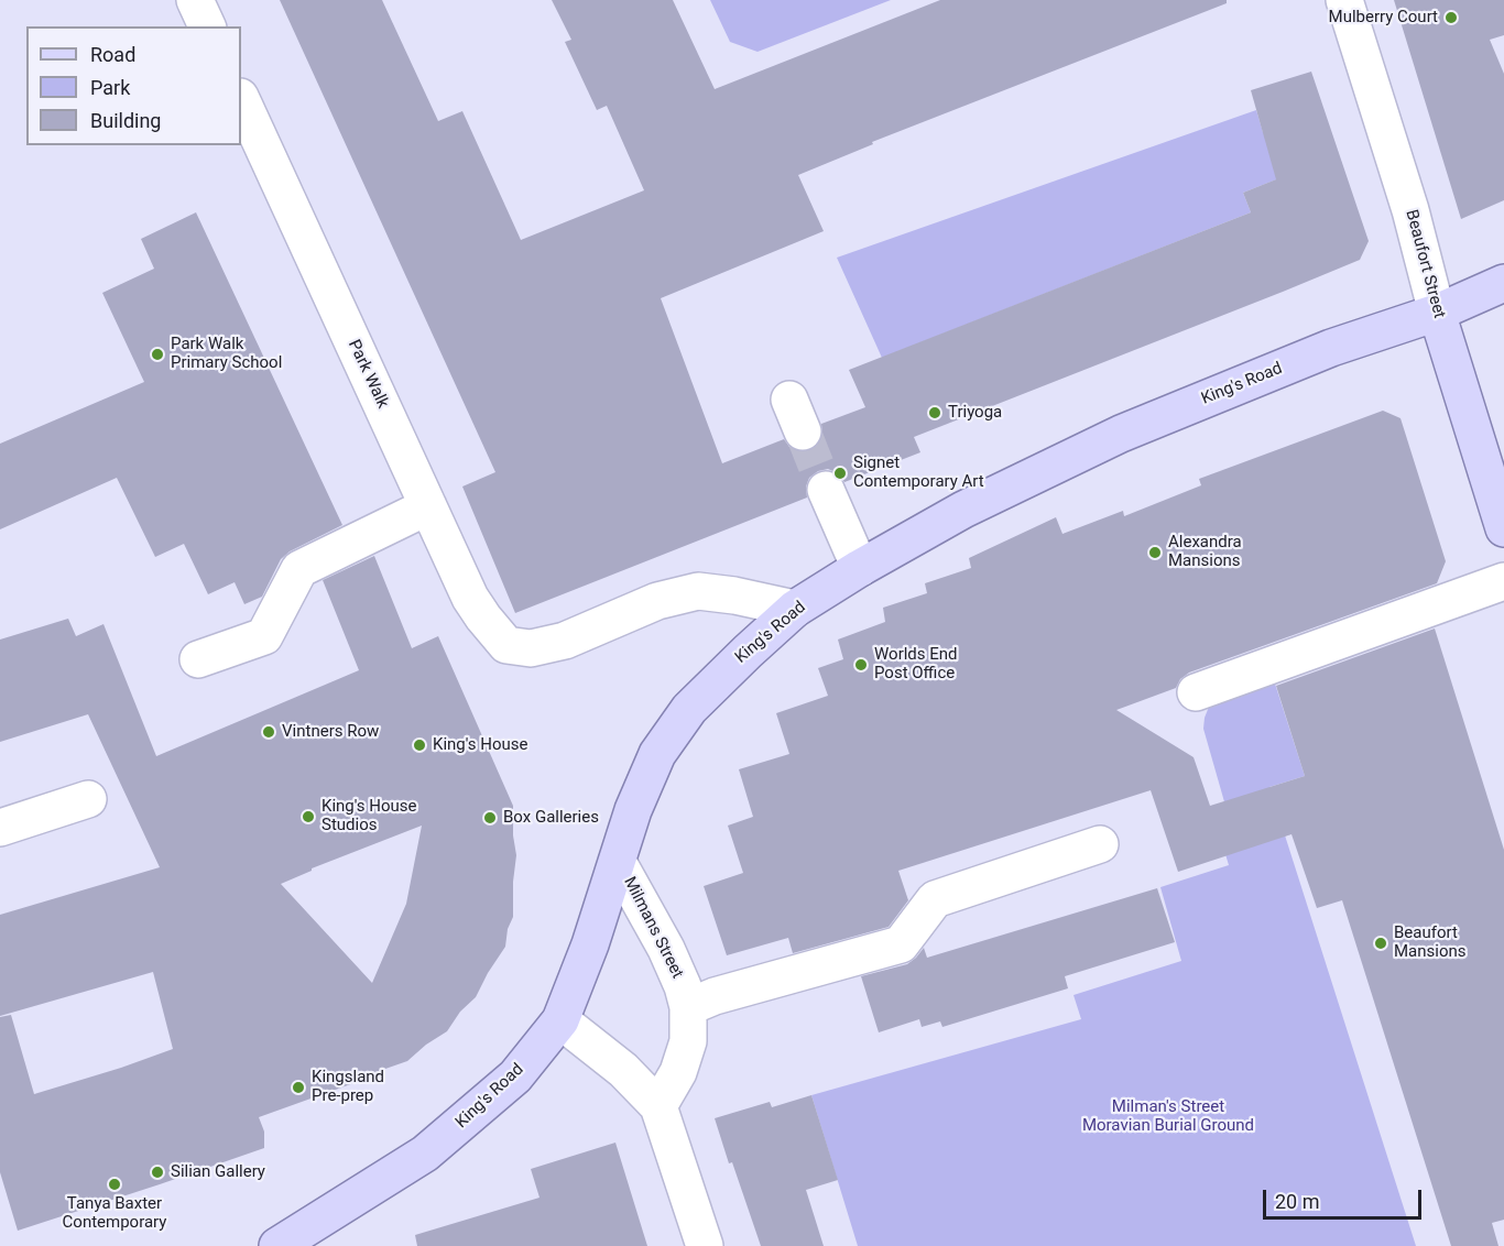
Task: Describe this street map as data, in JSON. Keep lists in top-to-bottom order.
{
  "streets": {
    "main road": ["Beaufort Street", "King's Road"],
    "street": ["Park Walk", "Milmans Street"]
  },
  "crossings": [
    ["Beaufort Street", "King's Road"],
    ["Park Walk", "King's Road"],
    ["King's Road", "Milmans Street"]
  ],
  "parks": ["Milman's Street Moravian Burial Ground"],
  "places": [
    "Mulberry Court",
    "Park Walk Primary School",
    "Triyoga",
    "Signet Contemporary Art",
    "Alexandra Mansions",
    "Worlds End Post Office",
    "Vintners Row",
    "King's House",
    "King's House Studios",
    "Box Galleries",
    "Beaufort Mansions",
    "Kingsland Pre-prep",
    "Silian Gallery",
    "Tanya Baxter Contemporary"
  ],
  "legend": ["Road", "Park", "Building"],
  "scale_bar": "20 m"
}
